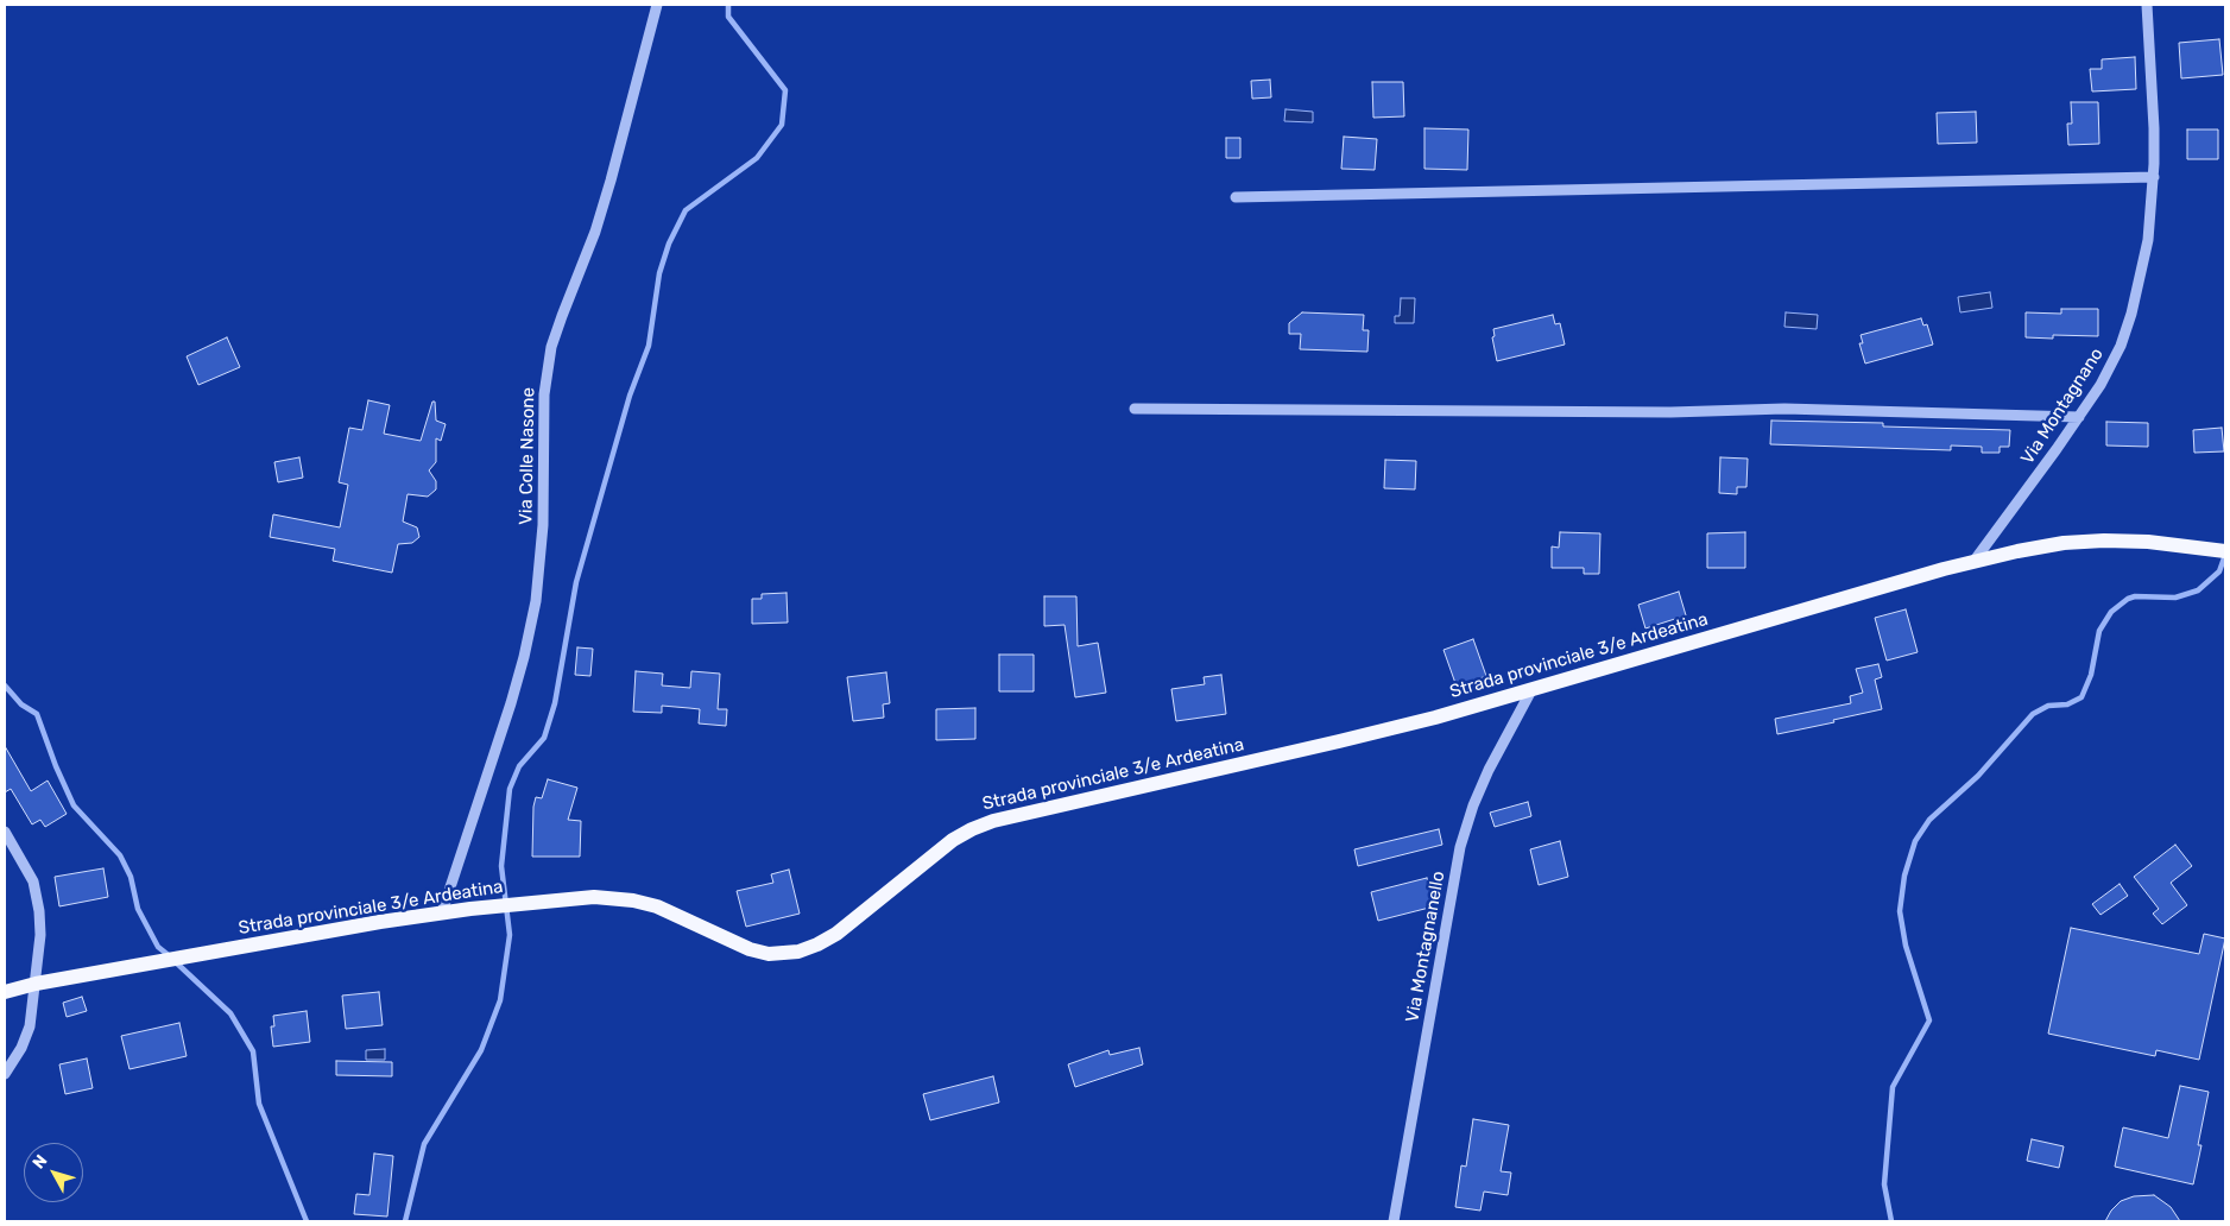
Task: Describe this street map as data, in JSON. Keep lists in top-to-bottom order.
{
  "streets": {
    "main road": ["Strada provinciale 3/e Ardeatina"],
    "street": ["Via Montagnano", "Via Colle Nasone", "Via Montagnanello"]
  },
  "crossings": [
    ["Via Montagnano", "Strada provinciale 3/e Ardeatina"],
    ["Via Colle Nasone", "Strada provinciale 3/e Ardeatina"],
    ["Strada provinciale 3/e Ardeatina", "Via Montagnanello"]
  ],
  "north": "top left"
}
